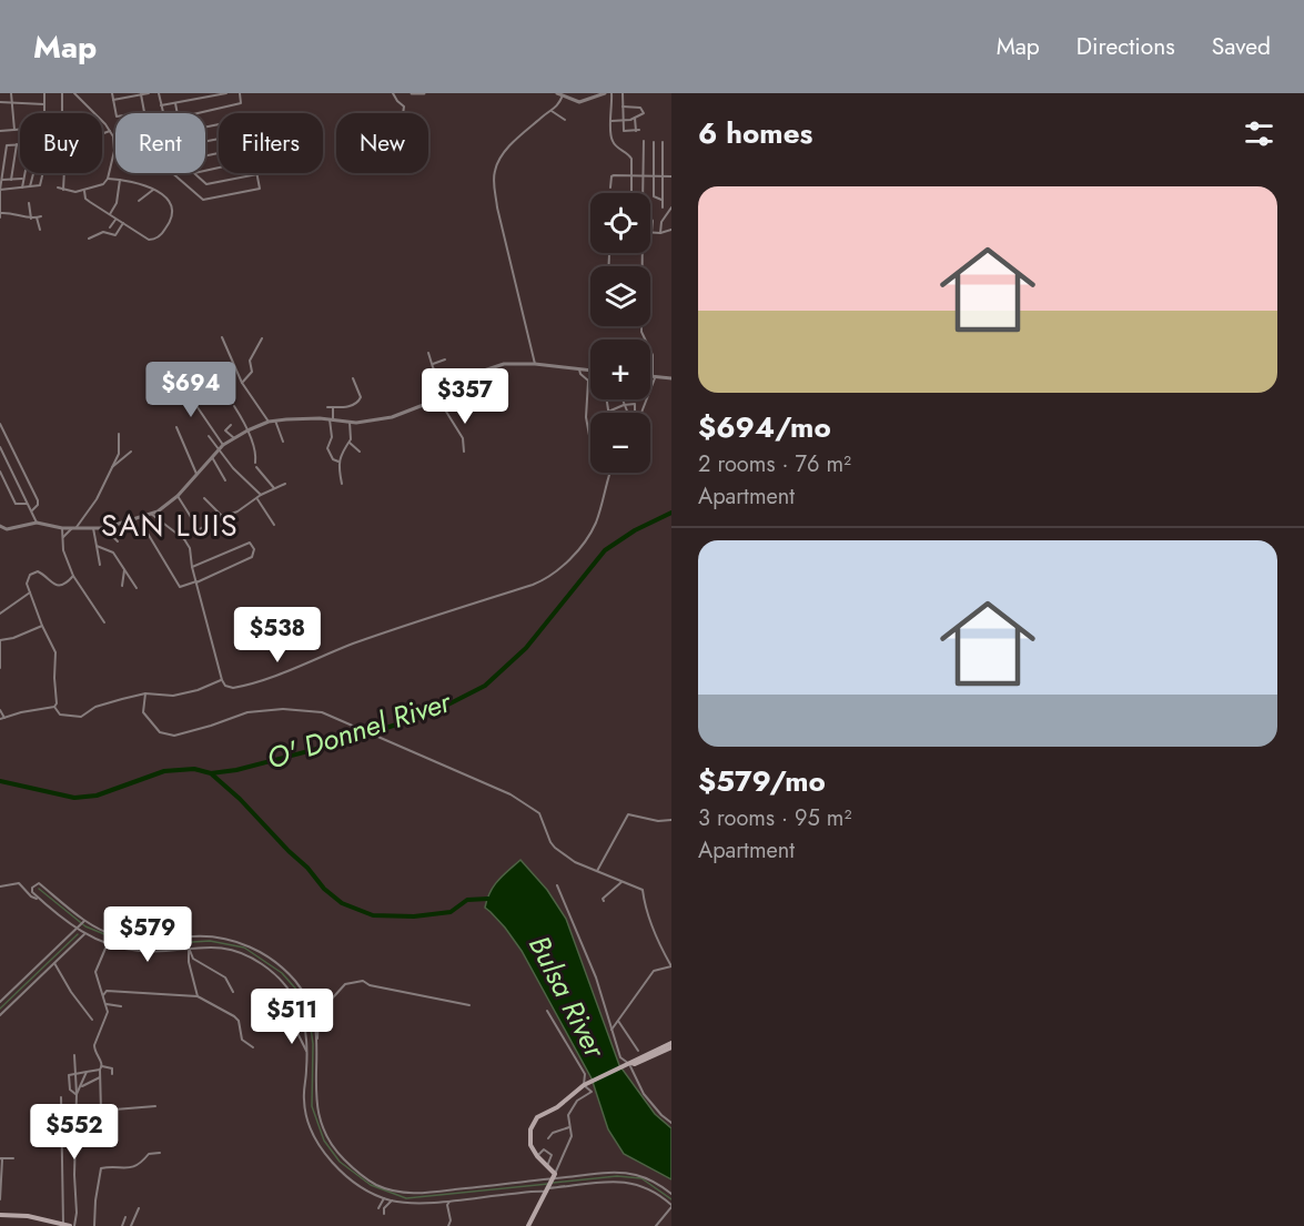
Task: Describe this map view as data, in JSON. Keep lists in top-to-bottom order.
{
  "districts": ["SAN LUIS"],
  "water": ["O' Donnel River", "Bulsa River"],
  "page": {
    "header": "Map",
    "nav": ["Map", "Directions", "Saved"],
    "heading": "6 homes",
    "chip": [
      "Buy",
      "Rent",
      "Filters",
      "New"
    ],
    "list": [
      {
        "name": "$694/mo",
        "note": "2 rooms · 76 m² · Apartment"
      },
      {
        "name": "$579/mo",
        "note": "3 rooms · 95 m² · Apartment"
      }
    ],
    "map_buttons": ["+", "−"],
    "price": [
      "$694",
      "$357",
      "$538",
      "$579",
      "$511",
      "$552"
    ]
  }
}
